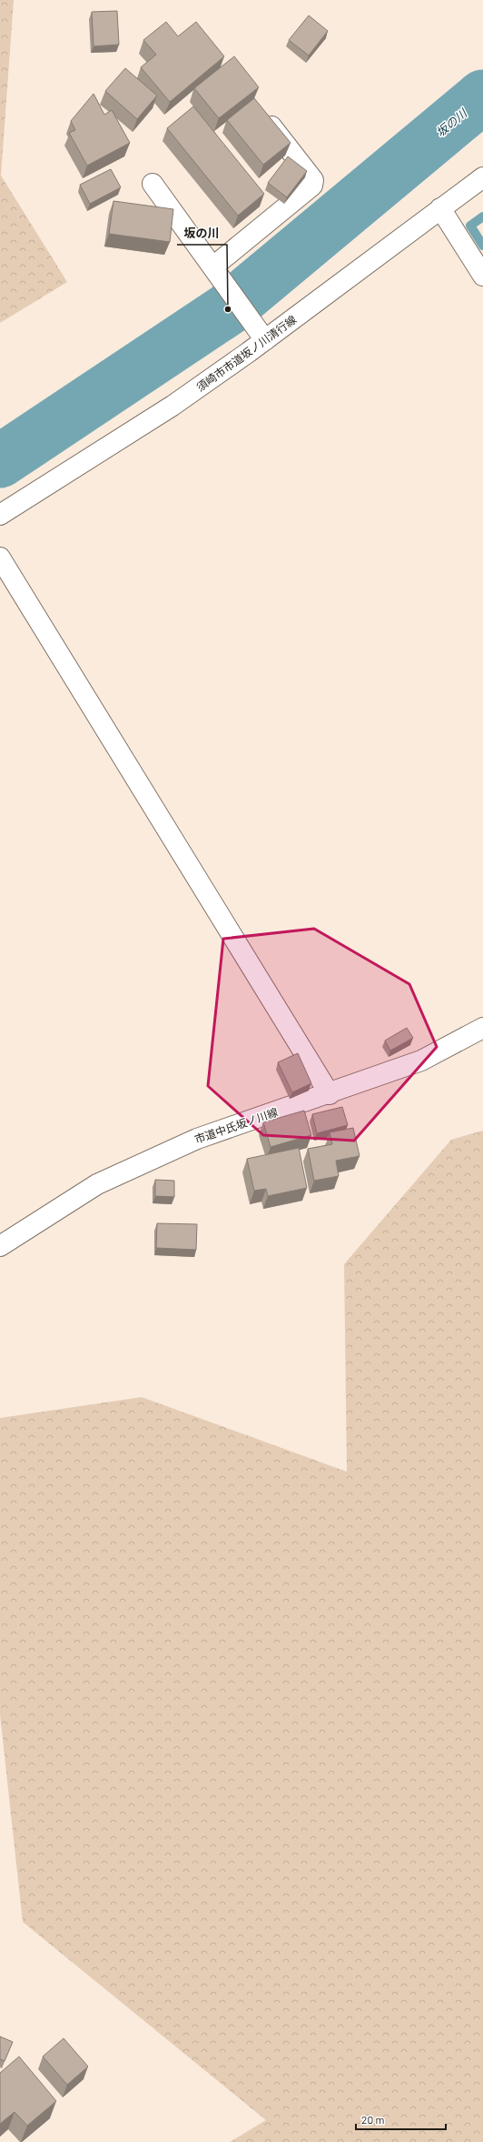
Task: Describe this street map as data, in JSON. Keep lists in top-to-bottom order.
{
  "streets": {
    "street": ["須崎市市道坂ノ川清行線", "市道中氏坂ノ川線"]
  },
  "water": ["坂の川"],
  "places": ["坂の川"],
  "scale_bar": "20 m"
}
